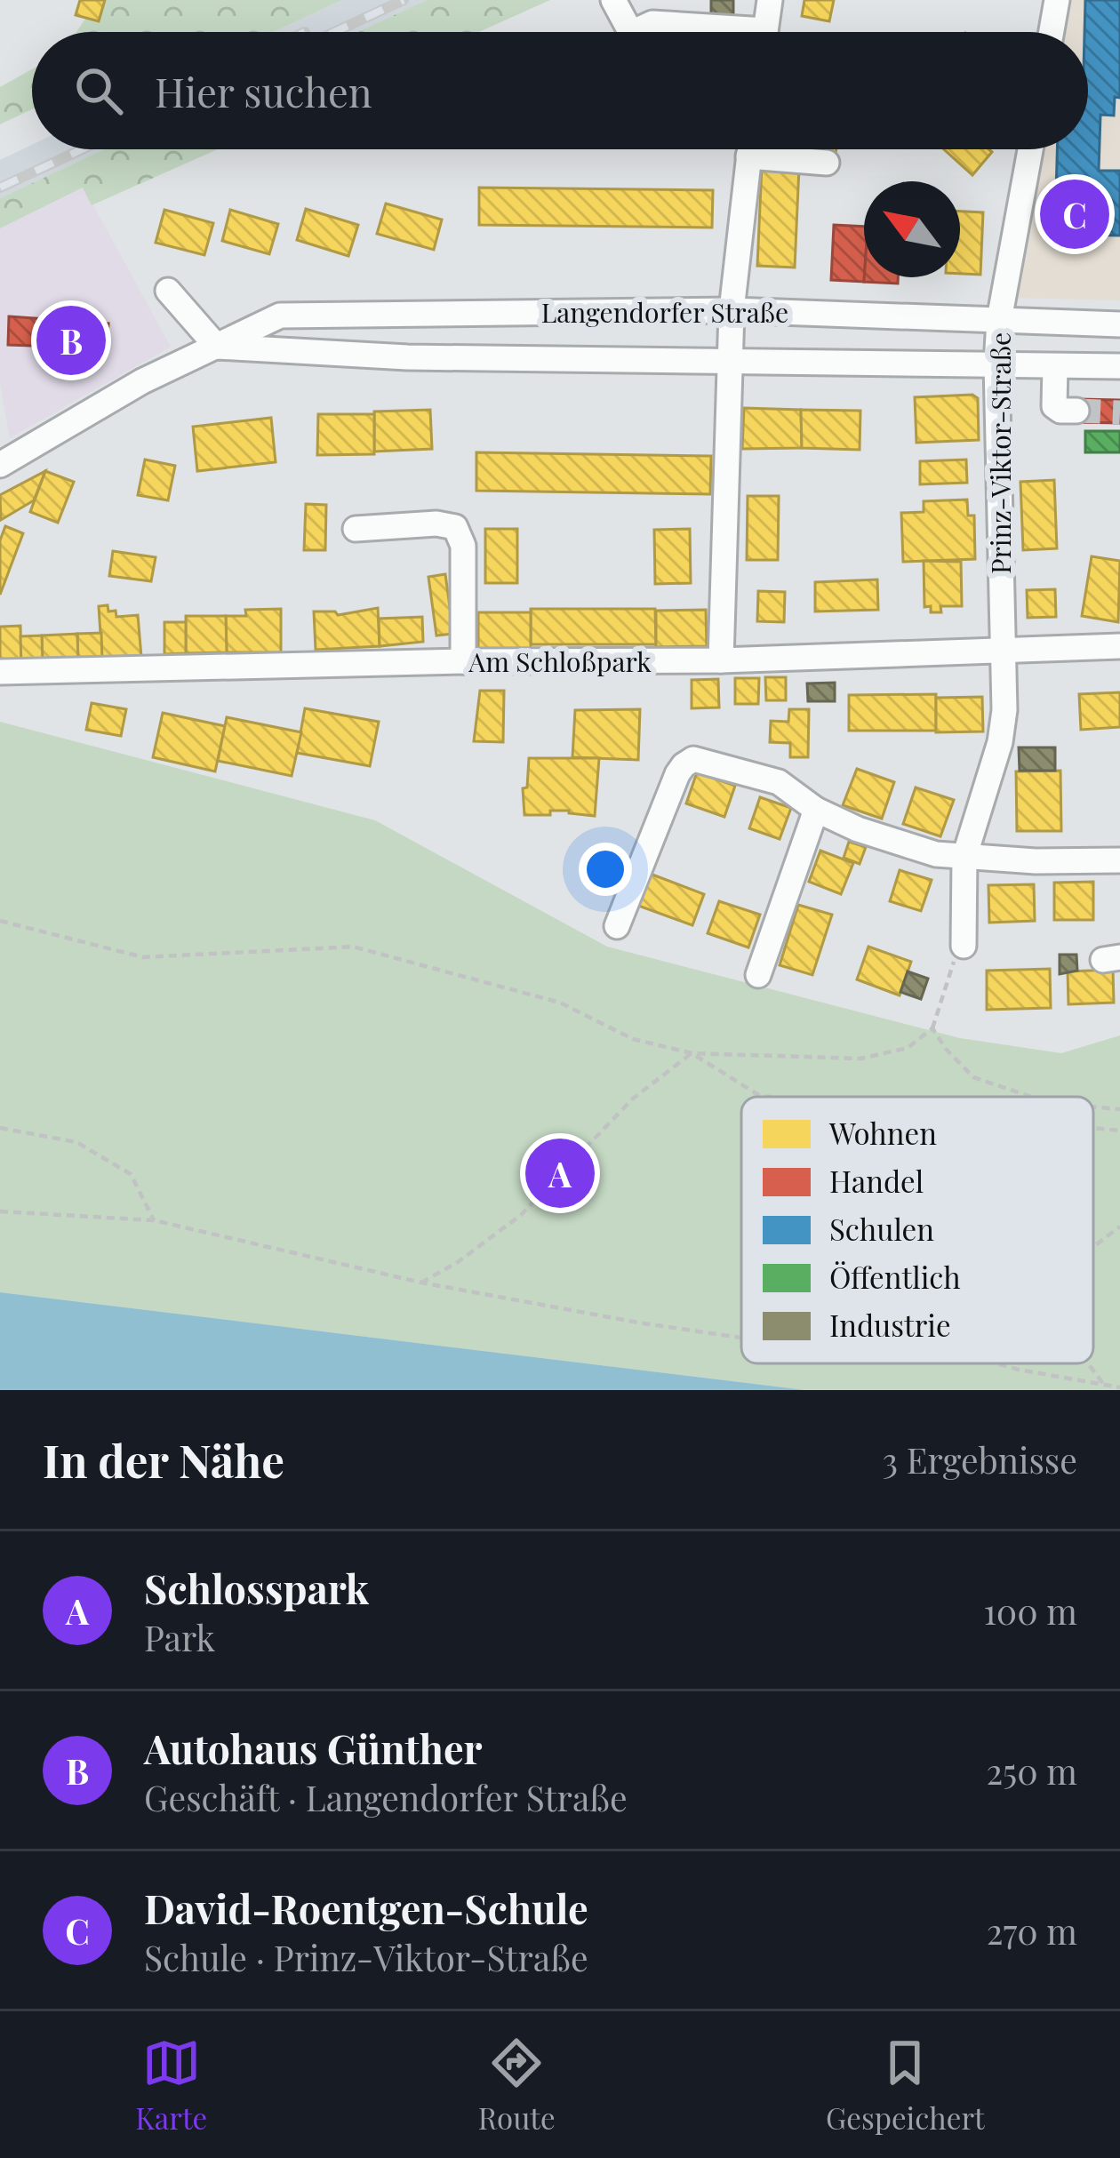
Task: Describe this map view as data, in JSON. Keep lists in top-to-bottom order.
{
  "streets": {
    "street": ["Langendorfer Straße", "Prinz-Viktor-Straße", "Am Schloßpark"]
  },
  "crossings": [
    ["Langendorfer Straße", "Prinz-Viktor-Straße"],
    ["Prinz-Viktor-Straße", "Am Schloßpark"]
  ],
  "legend": [
    "Wohnen",
    "Handel",
    "Schulen",
    "Öffentlich",
    "Industrie"
  ],
  "north": "top left",
  "page": {
    "search": "Hier suchen",
    "pins": ["C", "B", "A"],
    "heading": ["In der Nähe", "3 Ergebnisse"],
    "list": [
      {
        "mark": "A",
        "name": "Schlosspark",
        "note": "Park",
        "value": "100 m"
      },
      {
        "mark": "B",
        "name": "Autohaus Günther",
        "note": "Geschäft · Langendorfer Straße",
        "value": "250 m"
      },
      {
        "mark": "C",
        "name": "David-Roentgen-Schule",
        "note": "Schule · Prinz-Viktor-Straße",
        "value": "270 m"
      }
    ],
    "nav": ["Karte", "Route", "Gespeichert"]
  }
}
